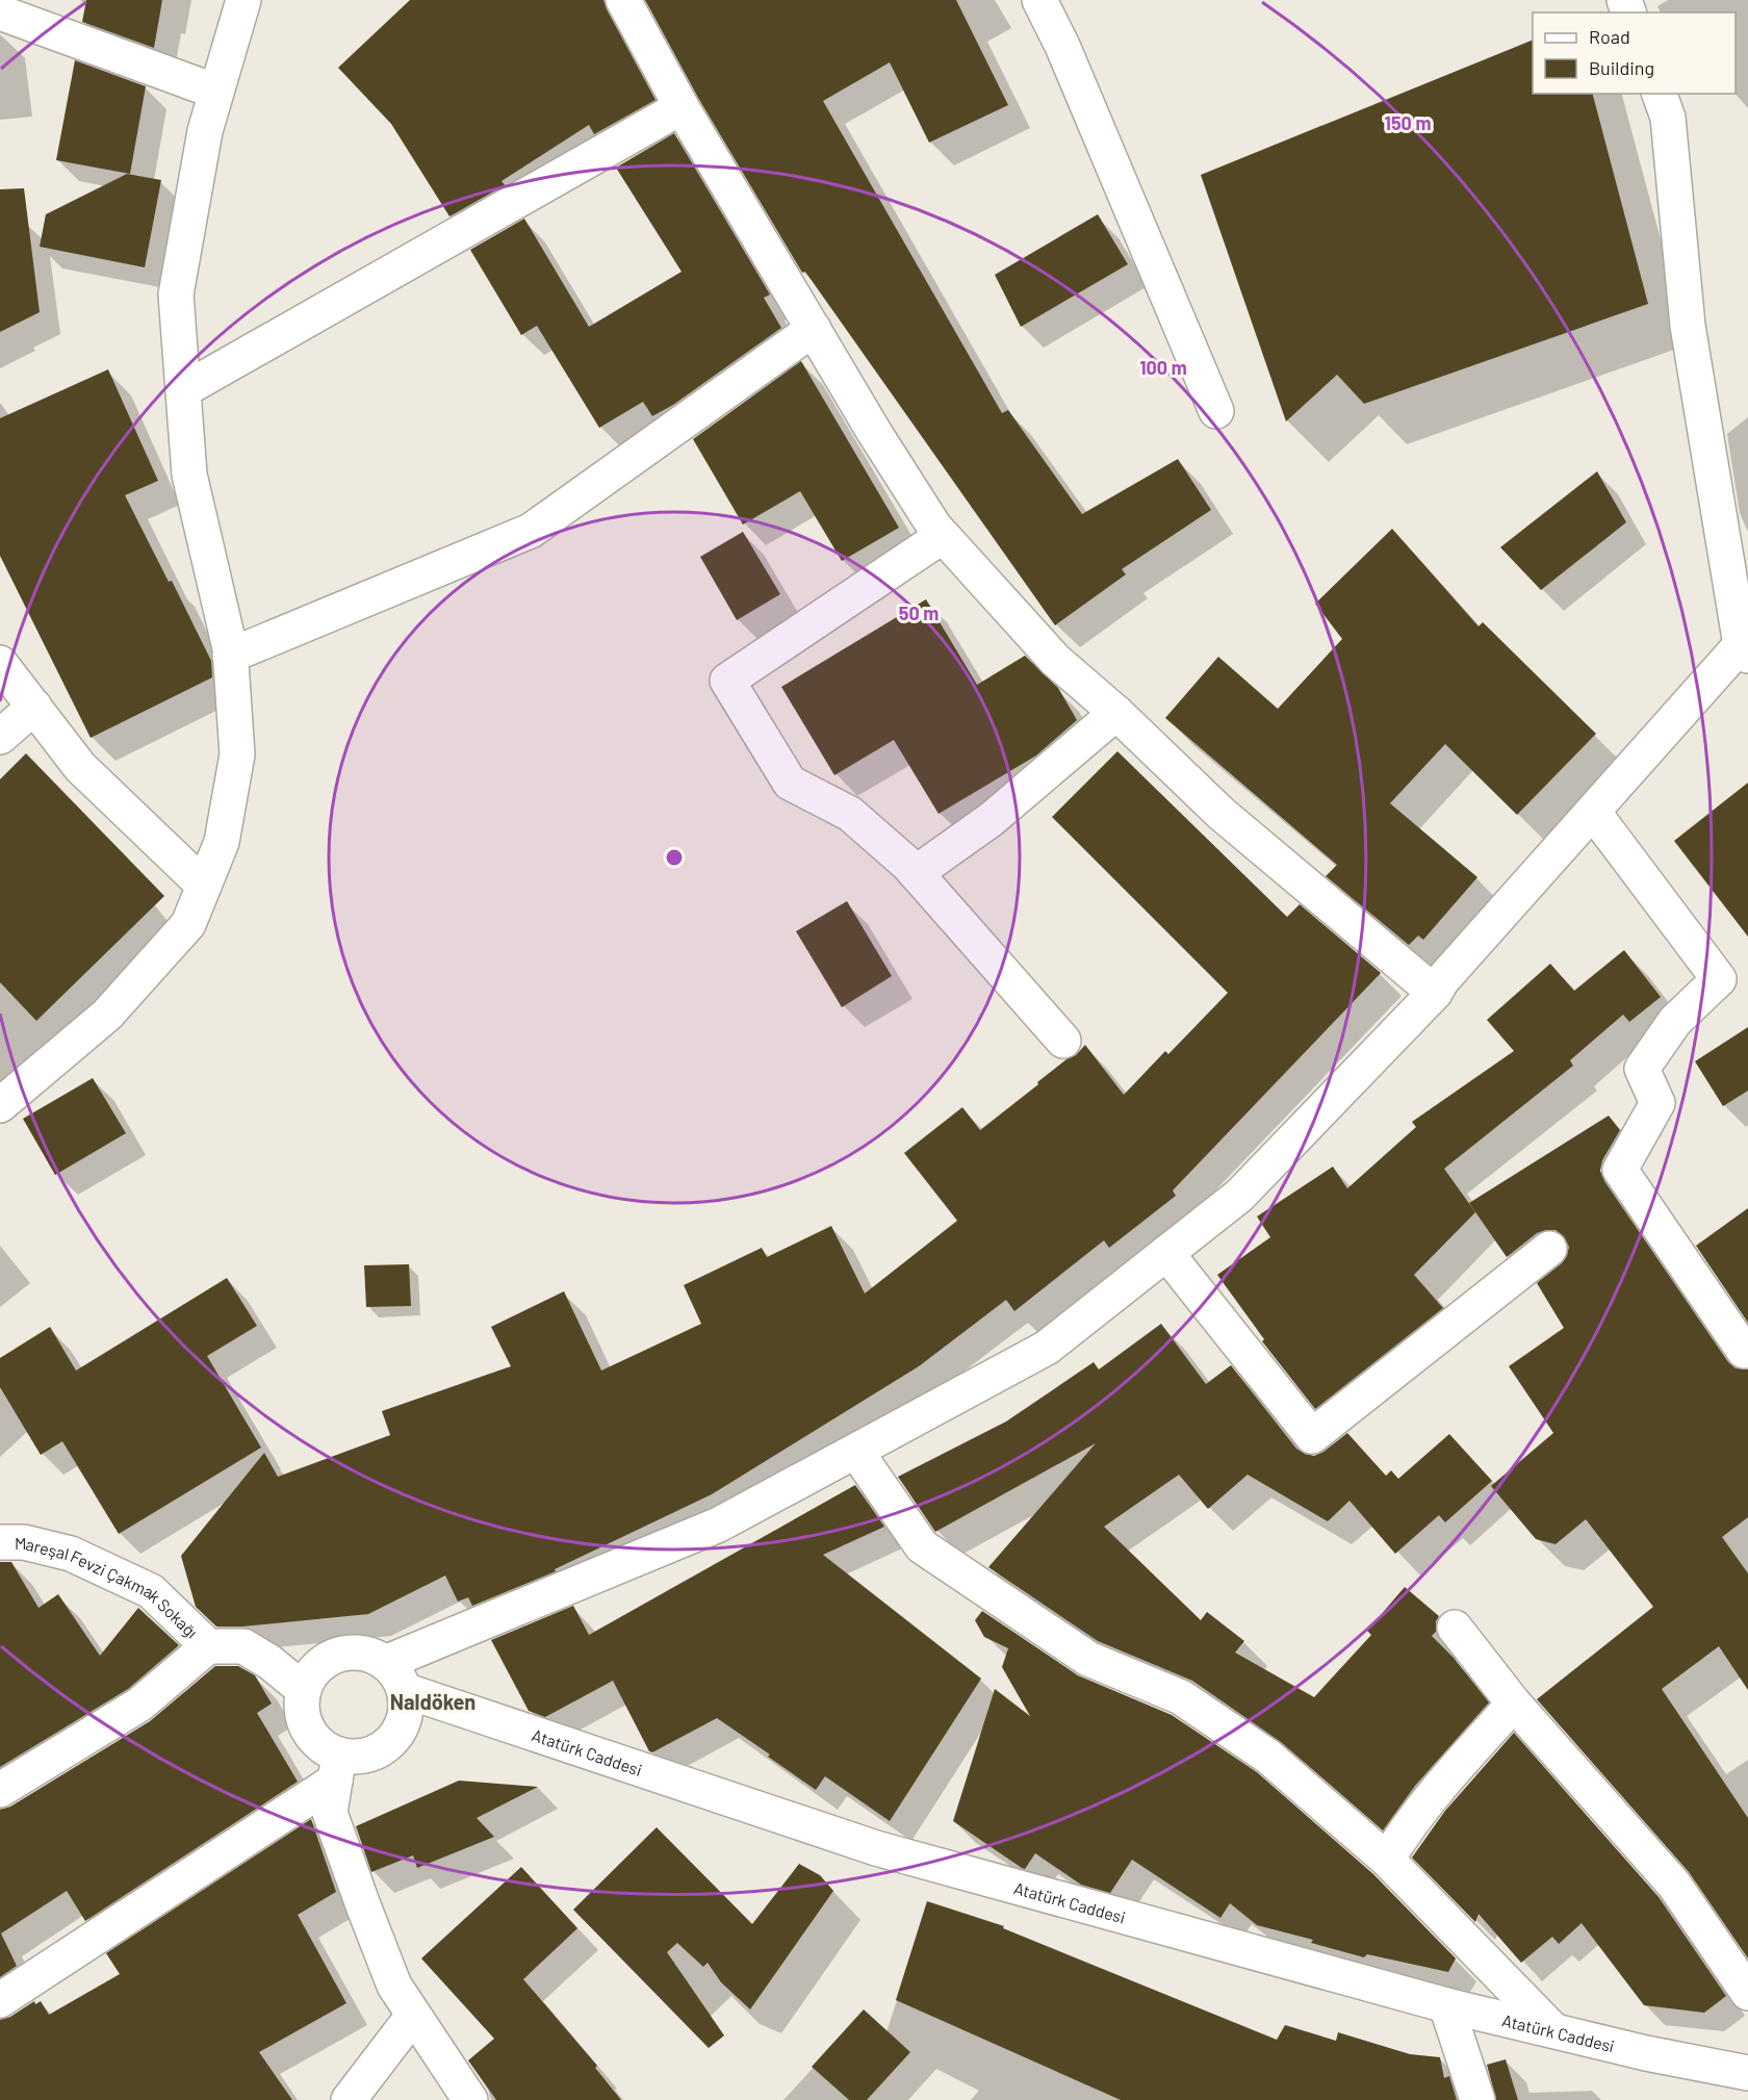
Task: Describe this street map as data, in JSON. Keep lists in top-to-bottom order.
{
  "streets": {
    "street": ["Mareşal Fevzi Çakmak Sokağı", "Atatürk Caddesi"]
  },
  "crossings": [
    ["Mareşal Fevzi Çakmak Sokağı", "Atatürk Caddesi"]
  ],
  "districts": ["Naldöken"],
  "legend": ["Road", "Building"],
  "rings": ["150 m", "100 m", "50 m"]
}
